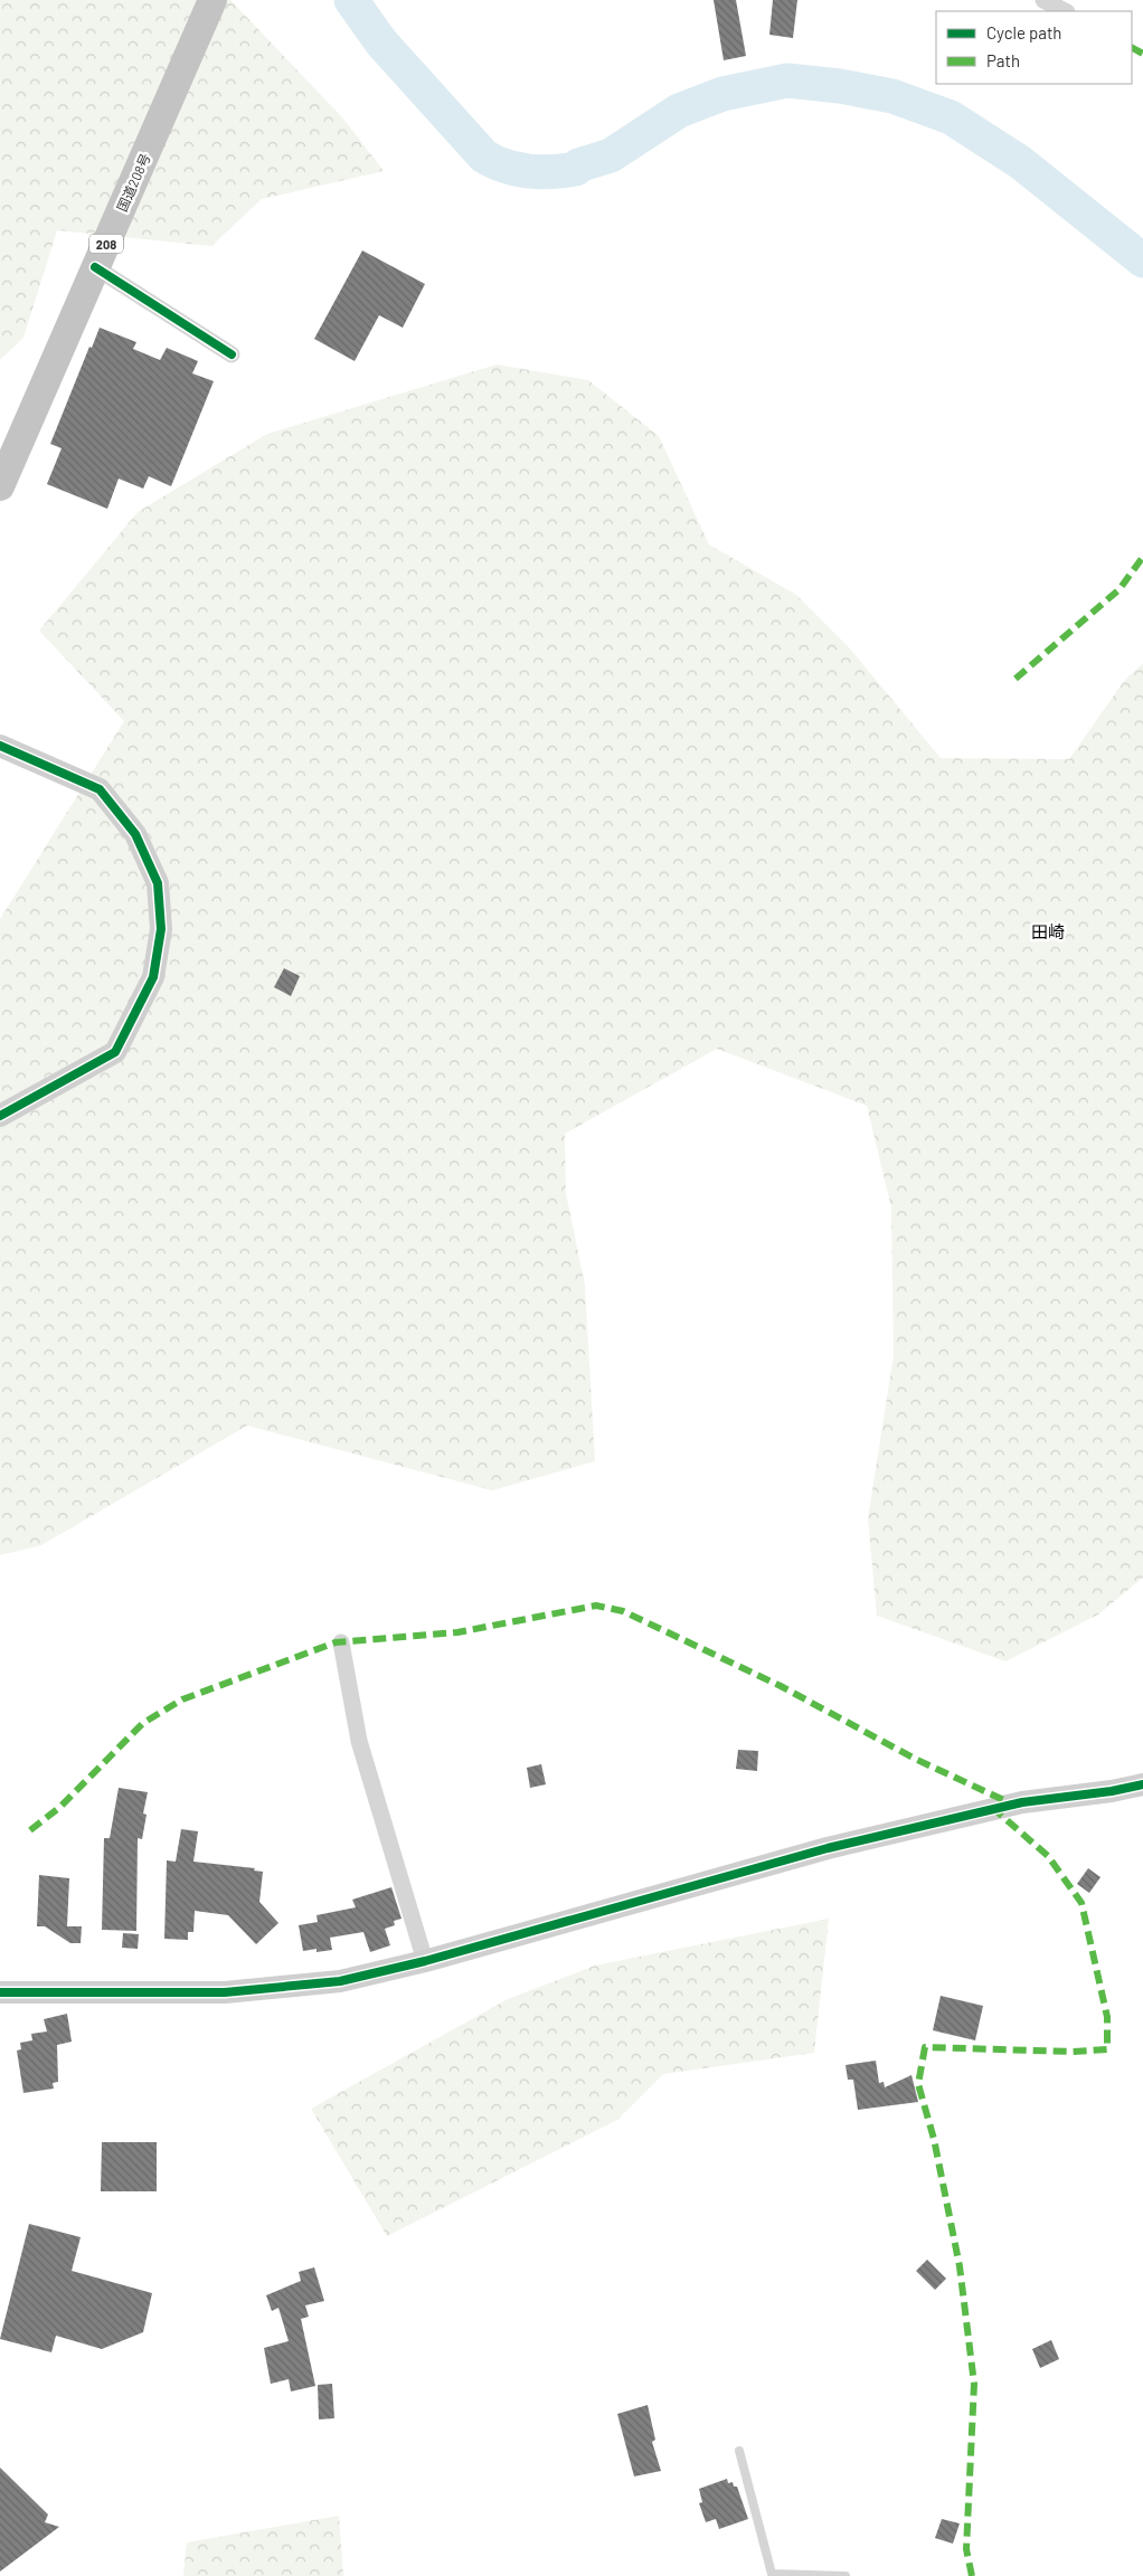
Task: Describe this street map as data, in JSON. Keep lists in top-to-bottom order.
{
  "streets": {
    "highway": ["国道208号", "208"]
  },
  "districts": ["田崎"],
  "legend": ["Cycle path", "Path"]
}
